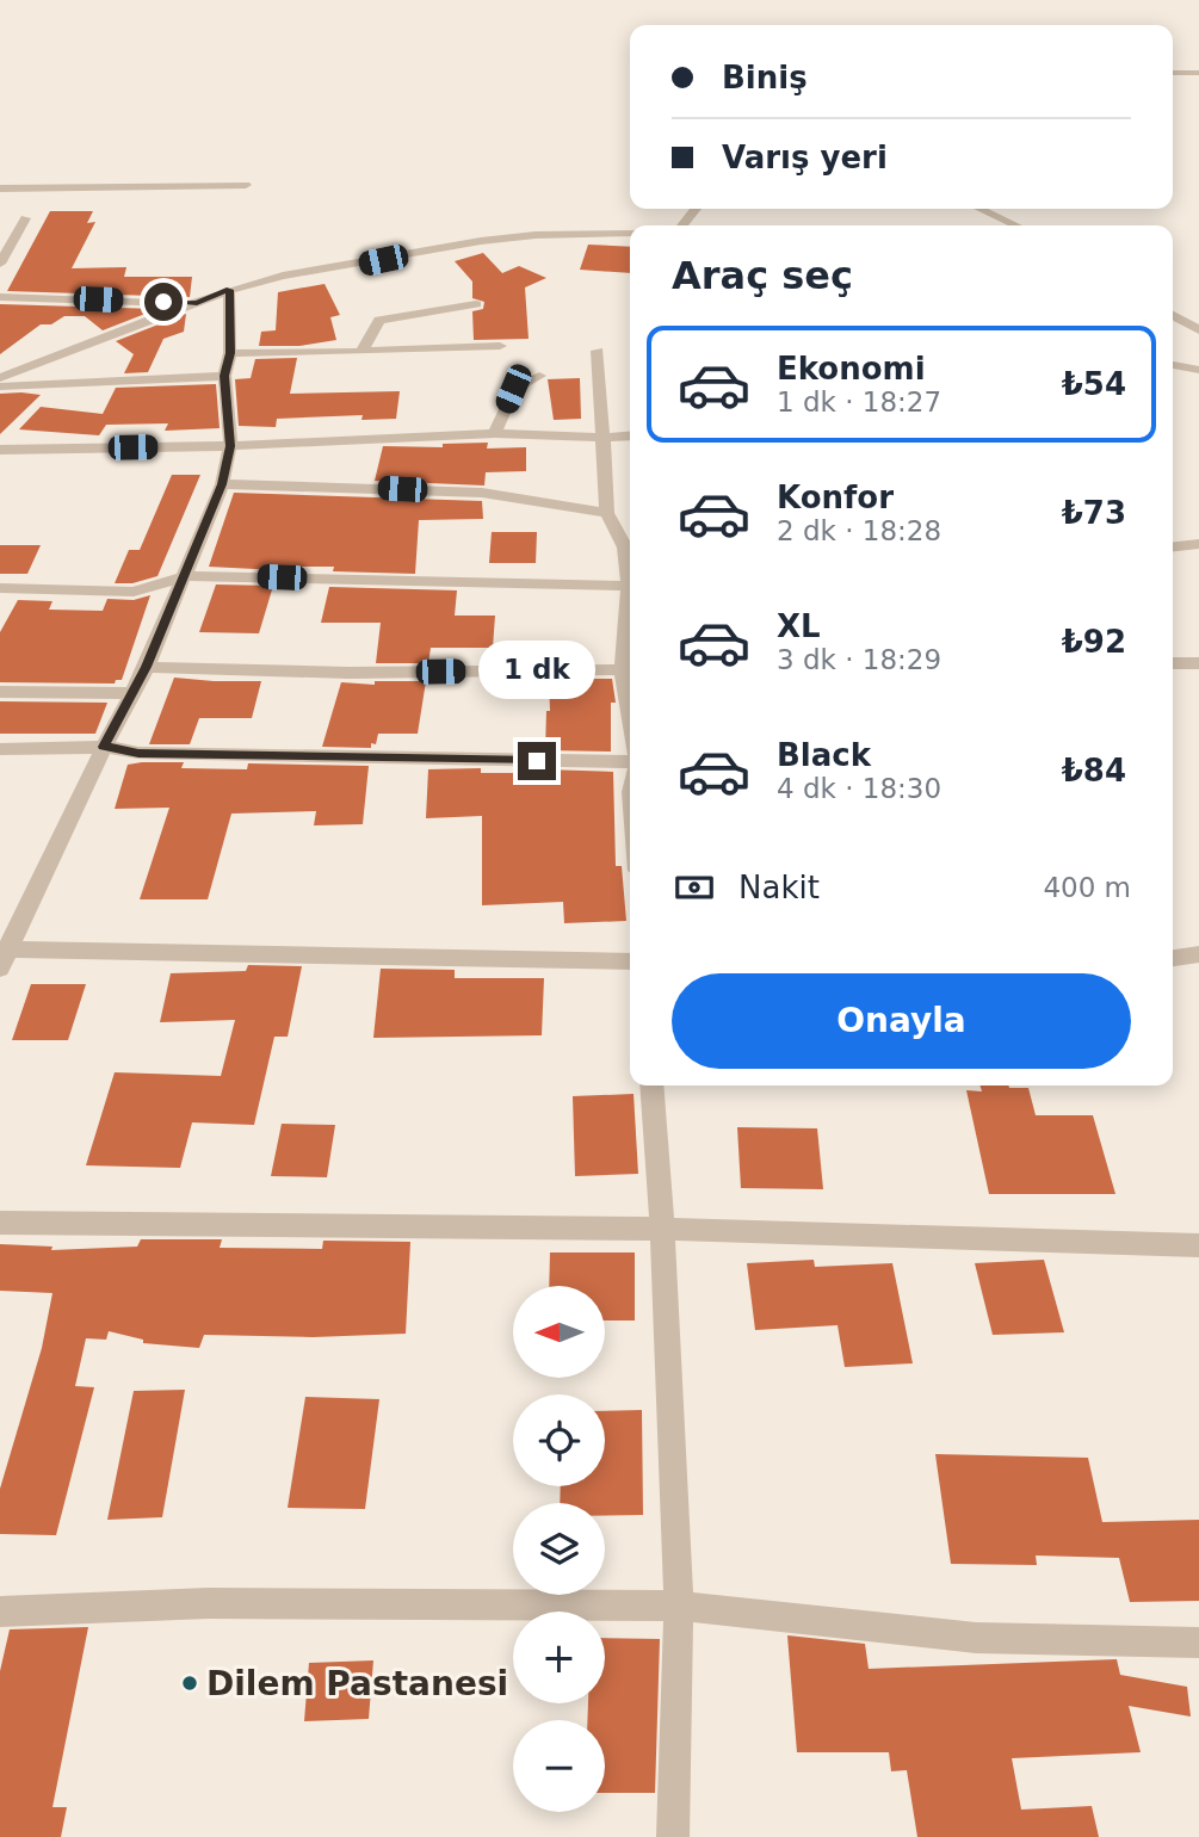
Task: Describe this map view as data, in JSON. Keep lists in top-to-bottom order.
{
  "places": ["Dilem Pastanesi"],
  "north": "left",
  "page": {
    "banner": ["Biniş", "Varış yeri"],
    "heading": "Araç seç",
    "list": [
      {
        "name": "Ekonomi",
        "note": "1 dk · 18:27",
        "value": "₺54"
      },
      {
        "name": "Konfor",
        "note": "2 dk · 18:28",
        "value": "₺73"
      },
      {
        "name": "XL",
        "note": "3 dk · 18:29",
        "value": "₺92"
      },
      {
        "name": "Black",
        "note": "4 dk · 18:30",
        "value": "₺84"
      }
    ],
    "bubble": "1 dk",
    "pay": ["Nakit", "400 m"],
    "buttons": "Onayla",
    "map_buttons": ["+", "−"]
  }
}
